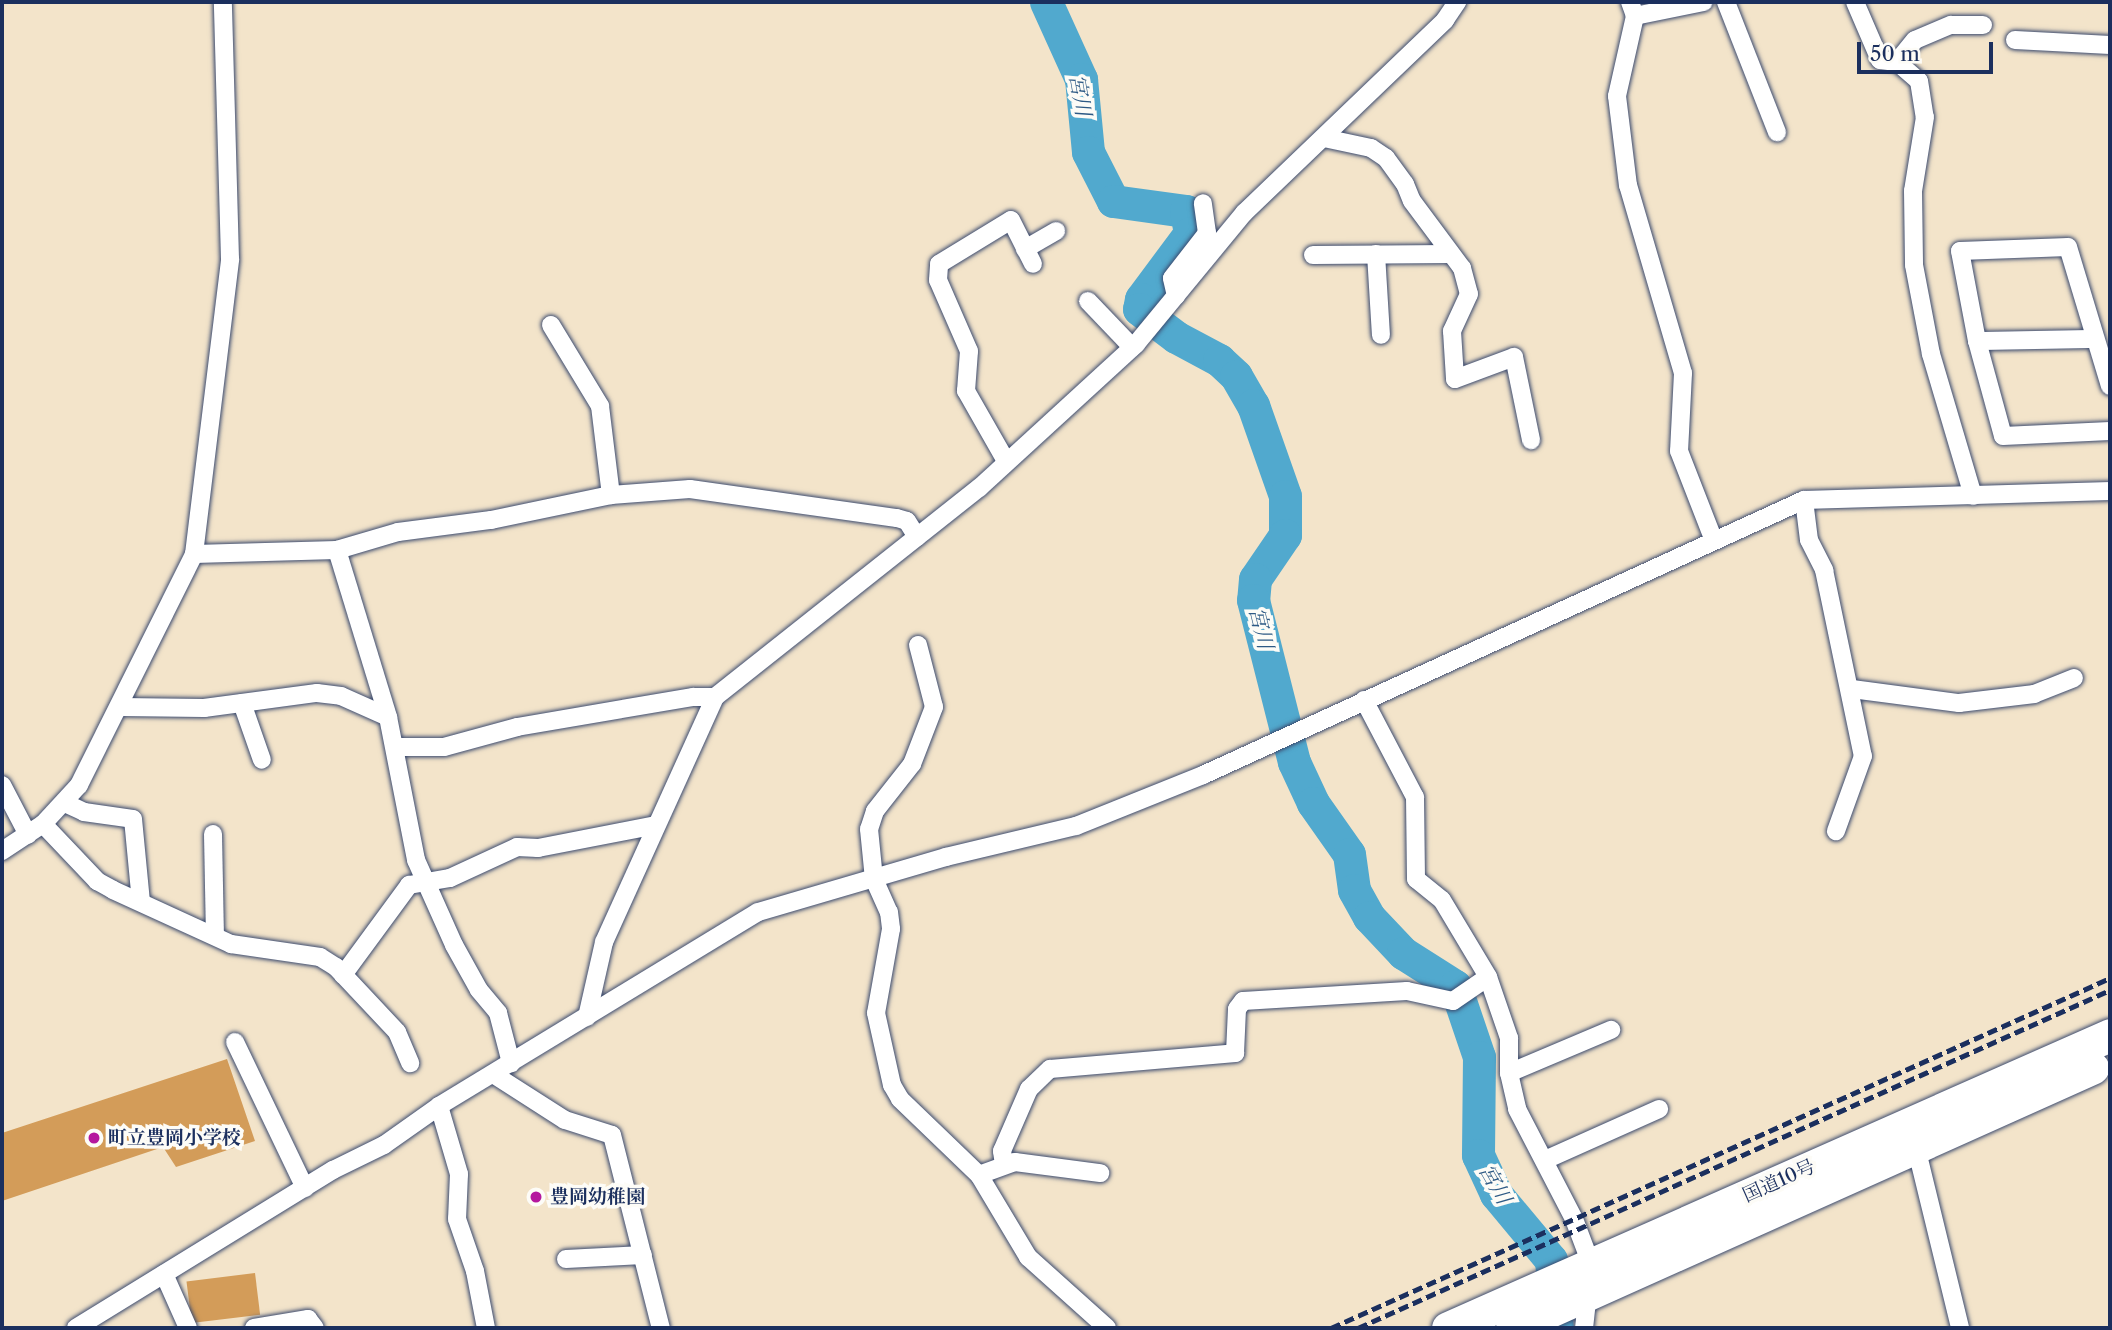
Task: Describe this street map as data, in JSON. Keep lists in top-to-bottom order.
{
  "streets": {
    "highway": ["国道10号"]
  },
  "water": ["宮川"],
  "places": ["町立豊岡小学校", "豊岡幼稚園"],
  "scale_bar": "50 m"
}
